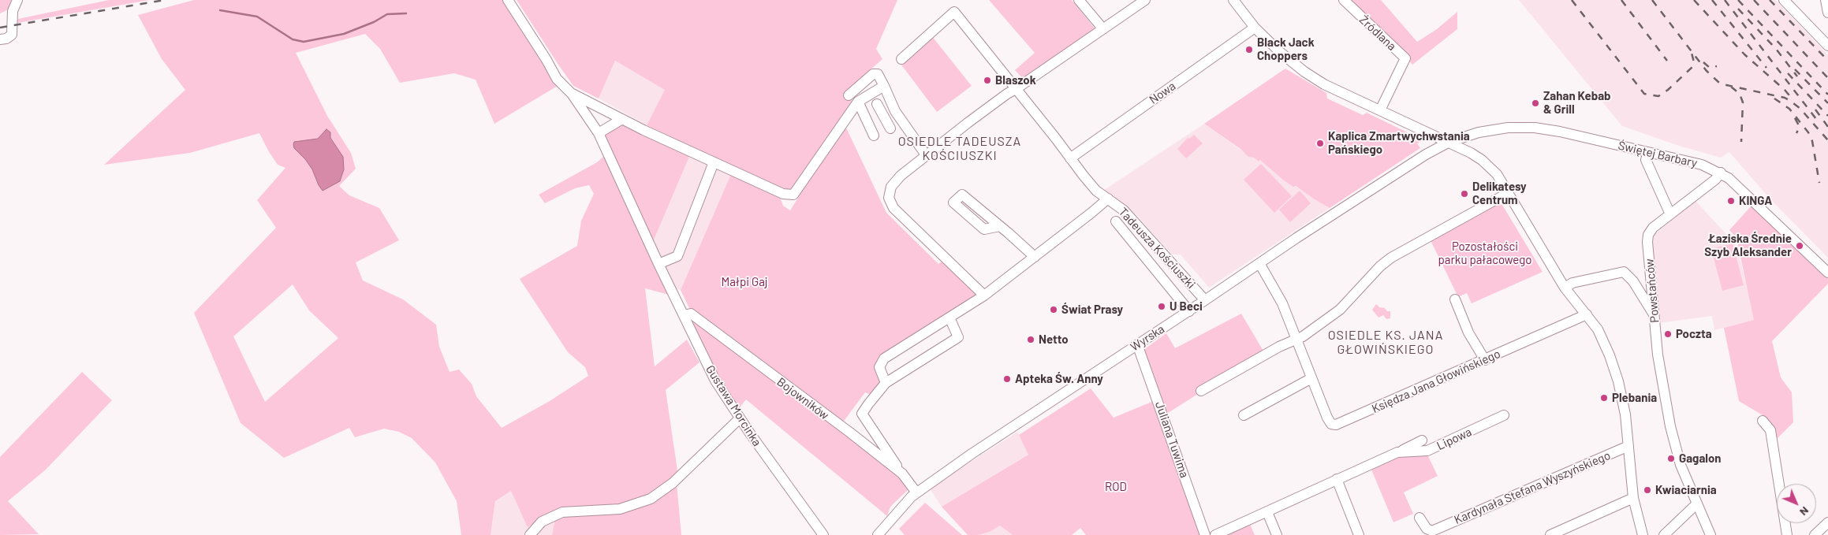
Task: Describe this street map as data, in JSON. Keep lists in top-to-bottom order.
{
  "streets": {
    "street": [
      "Źródlana",
      "Nowa",
      "Świętej Barbary",
      "Tadeusza Kościuszki",
      "Powstańców",
      "Wyrska",
      "Księdza Jana Głowińskiego",
      "Bojowników",
      "Gustawa Morcinka",
      "Lipowa",
      "Juliana Tuwima",
      "Kardynała Stefana Wyszyńskiego"
    ]
  },
  "crossings": [
    ["Świętej Barbary", "Powstańców"],
    ["Świętej Barbary", "Wyrska"],
    ["Świętej Barbary", "Kardynała Stefana Wyszyńskiego"],
    ["Tadeusza Kościuszki", "Wyrska"],
    ["Wyrska", "Księdza Jana Głowińskiego"],
    ["Wyrska", "Bojowników"],
    ["Wyrska", "Juliana Tuwima"],
    ["Wyrska", "Kardynała Stefana Wyszyńskiego"],
    ["Księdza Jana Głowińskiego", "Kardynała Stefana Wyszyńskiego"],
    ["Bojowników", "Gustawa Morcinka"]
  ],
  "districts": ["OSIEDLE TADEUSZA KOŚCIUSZKI", "OSIEDLE KS. JANA GŁOWIŃSKIEGO"],
  "parks": ["Pozostałości parku pałacowego", "Małpi Gaj", "ROD"],
  "places": [
    "Black Jack Choppers",
    "Blaszok",
    "Zahan Kebab & Grill",
    "Kaplica Zmartwychwstania Pańskiego",
    "Delikatesy Centrum",
    "KINGA",
    "Łaziska Średnie Szyb Aleksander",
    "U Beci",
    "Świat Prasy",
    "Poczta",
    "Netto",
    "Apteka Św. Anny",
    "Plebania",
    "Gagalon",
    "Kwiaciarnia"
  ],
  "north": "bottom right"
}
